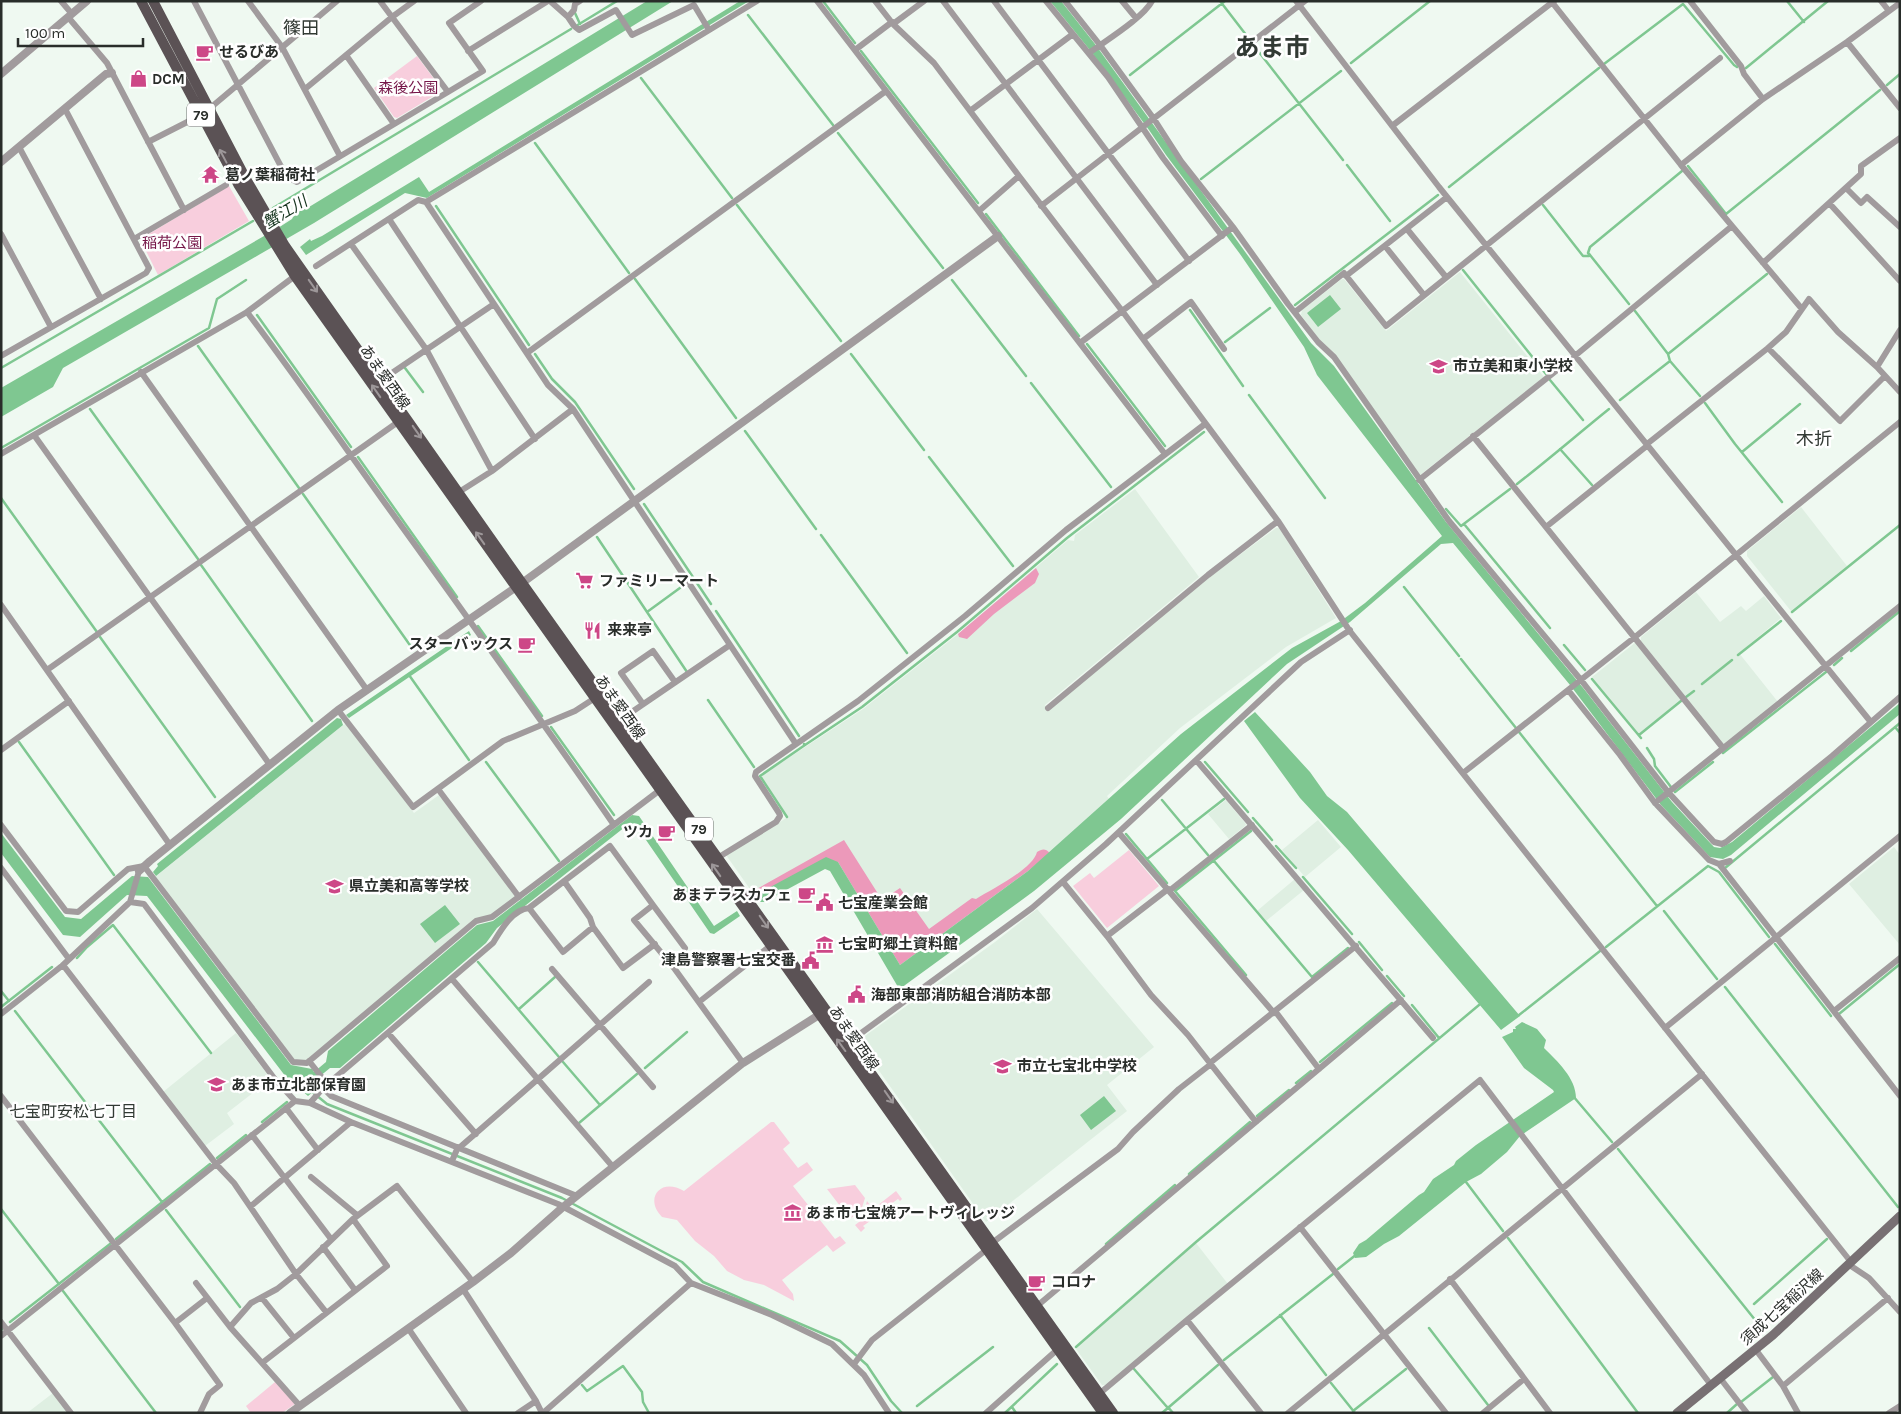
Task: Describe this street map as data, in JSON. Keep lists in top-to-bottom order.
{
  "streets": {
    "main road": ["79", "あま愛西線", "須成七宝稲沢線"]
  },
  "districts": [
    "篠田",
    "あま市",
    "木折",
    "七宝町安松七丁目"
  ],
  "water": ["蟹江川"],
  "parks": ["森後公園", "稲荷公園"],
  "places": {
    "cafe": [
      "せるびあ",
      "スターバックス",
      "ツカ",
      "あまテラスカフェ",
      "コロナ"
    ],
    "shop": ["DCM"],
    "temple": ["葛ノ葉稲荷社"],
    "school or university": [
      "市立美和東小学校",
      "県立美和高等学校",
      "市立七宝北中学校",
      "あま市立北部保育園"
    ],
    "supermarket": ["ファミリーマート"],
    "restaurant": ["来来亭"],
    "public building": ["七宝産業会館", "津島警察署七宝交番", "海部東部消防組合消防本部"],
    "museum": ["七宝町郷土資料館", "あま市七宝焼アートヴィレッジ"]
  },
  "scale_bar": "100 m"
}
